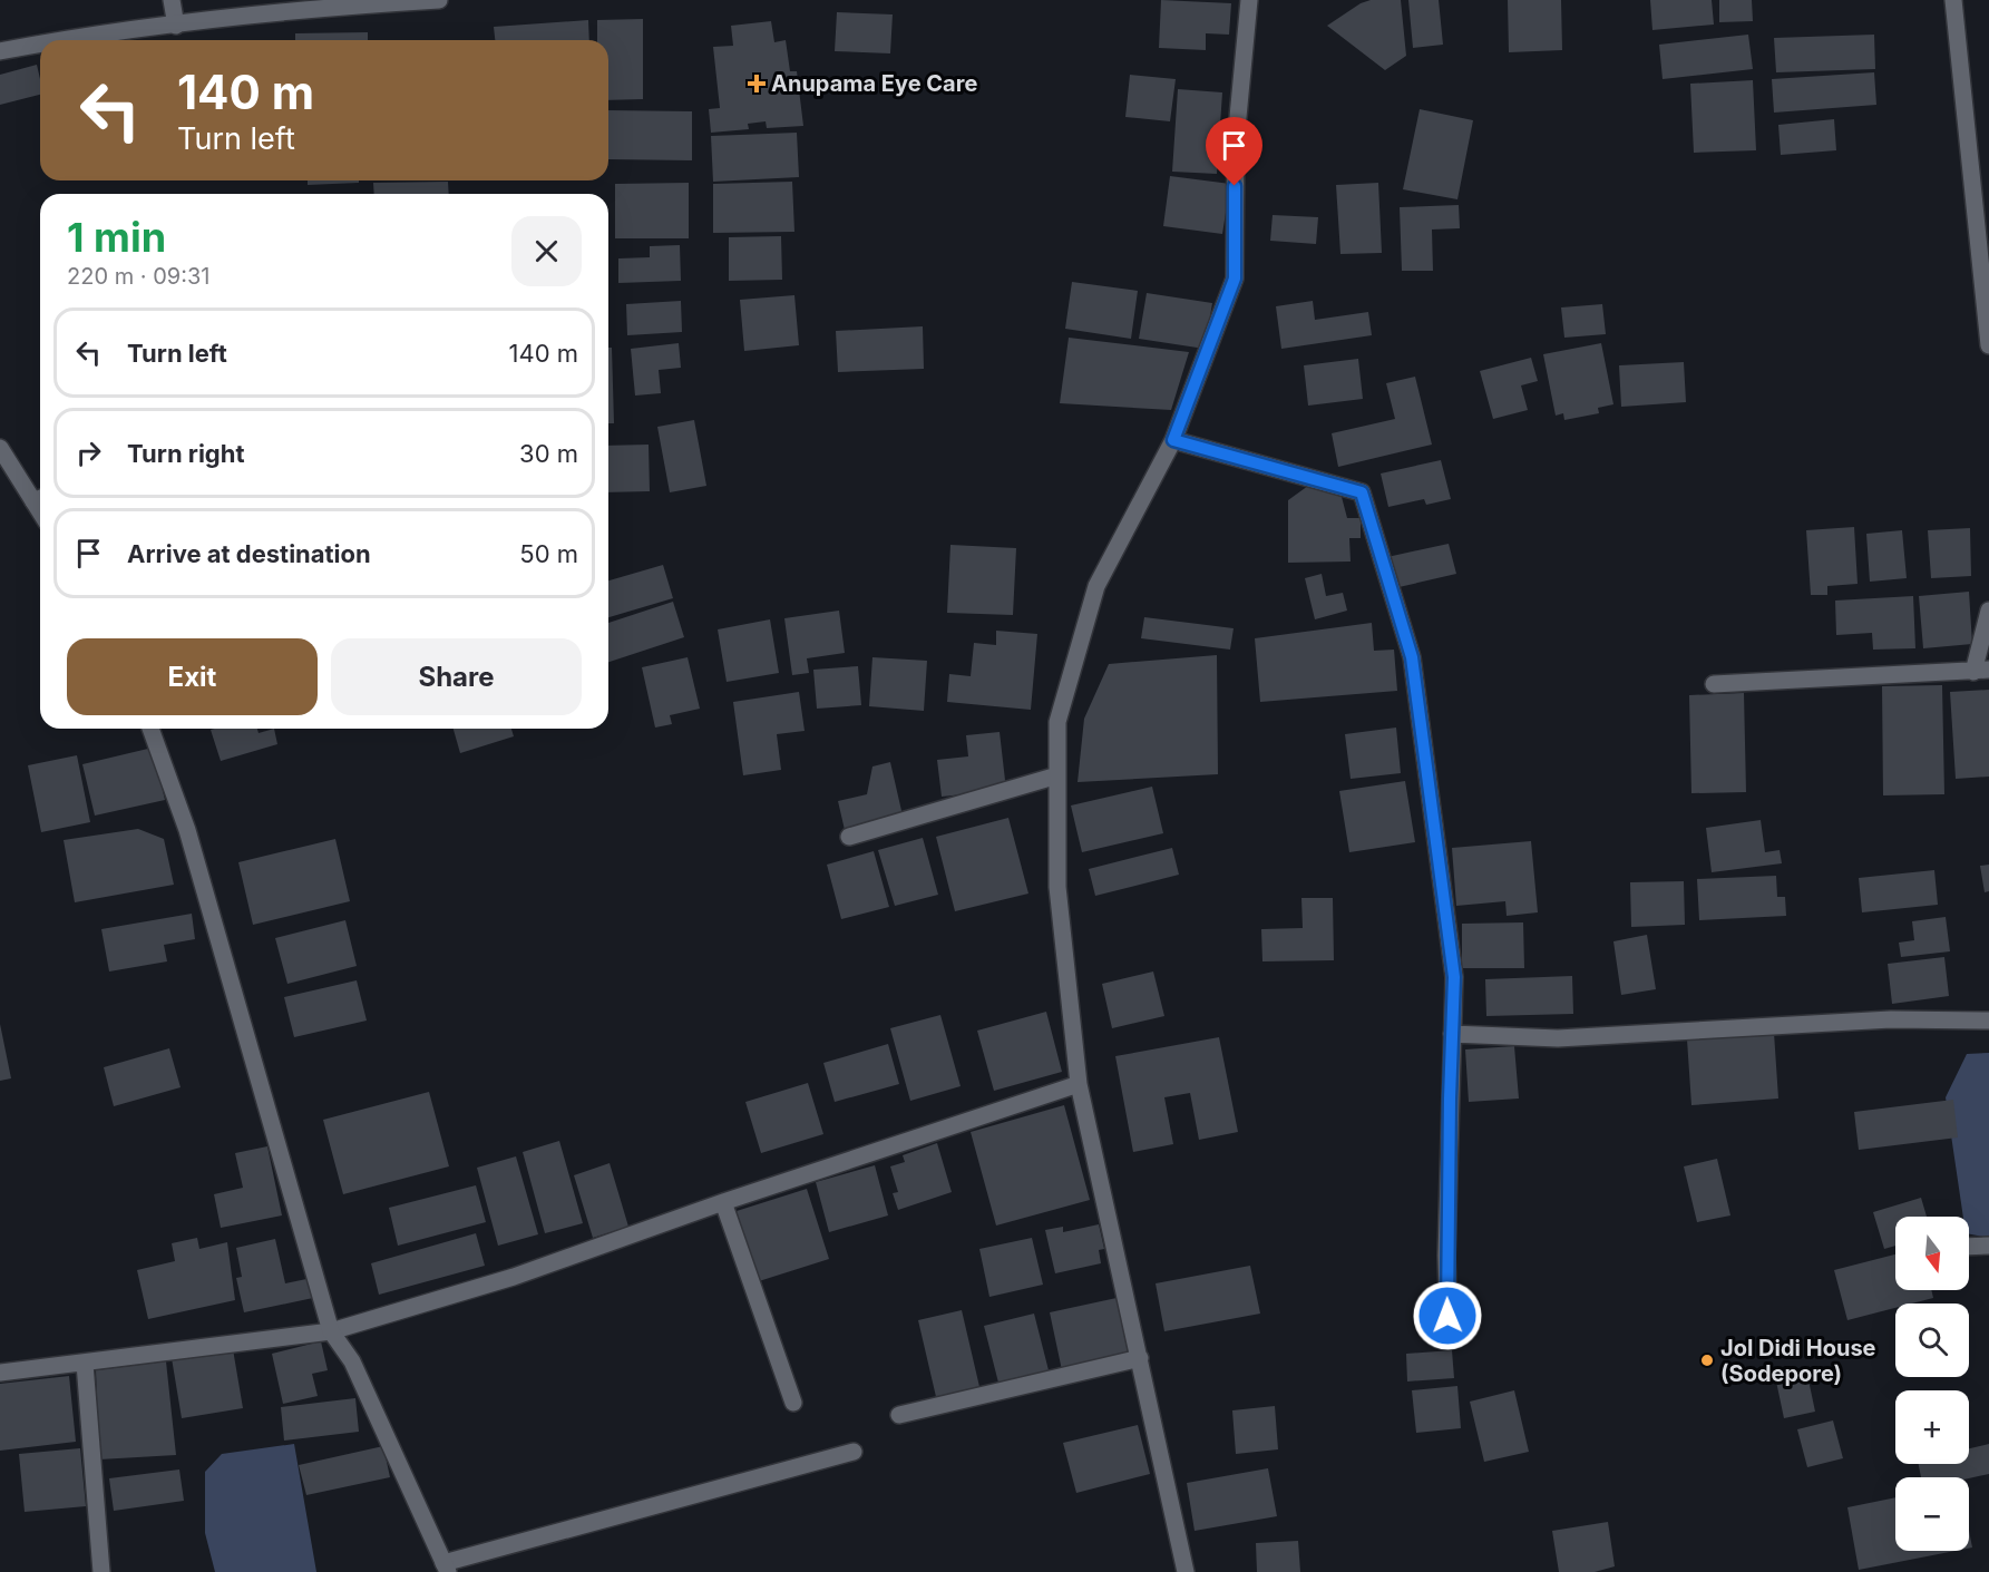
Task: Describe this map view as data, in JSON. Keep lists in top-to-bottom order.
{
  "places": {
    "health": ["Anupama Eye Care"],
    "other": ["Jol Didi House (Sodepore)"]
  },
  "north": "bottom",
  "page": {
    "turn": ["140 m", "Turn left"],
    "heading": ["1 min", "220 m · 09:31"],
    "list": [
      {
        "name": "Turn left",
        "value": "140 m"
      },
      {
        "name": "Turn right",
        "value": "30 m"
      },
      {
        "name": "Arrive at destination",
        "value": "50 m"
      }
    ],
    "buttons": ["Exit", "Share"],
    "map_buttons": ["+", "−"]
  }
}
